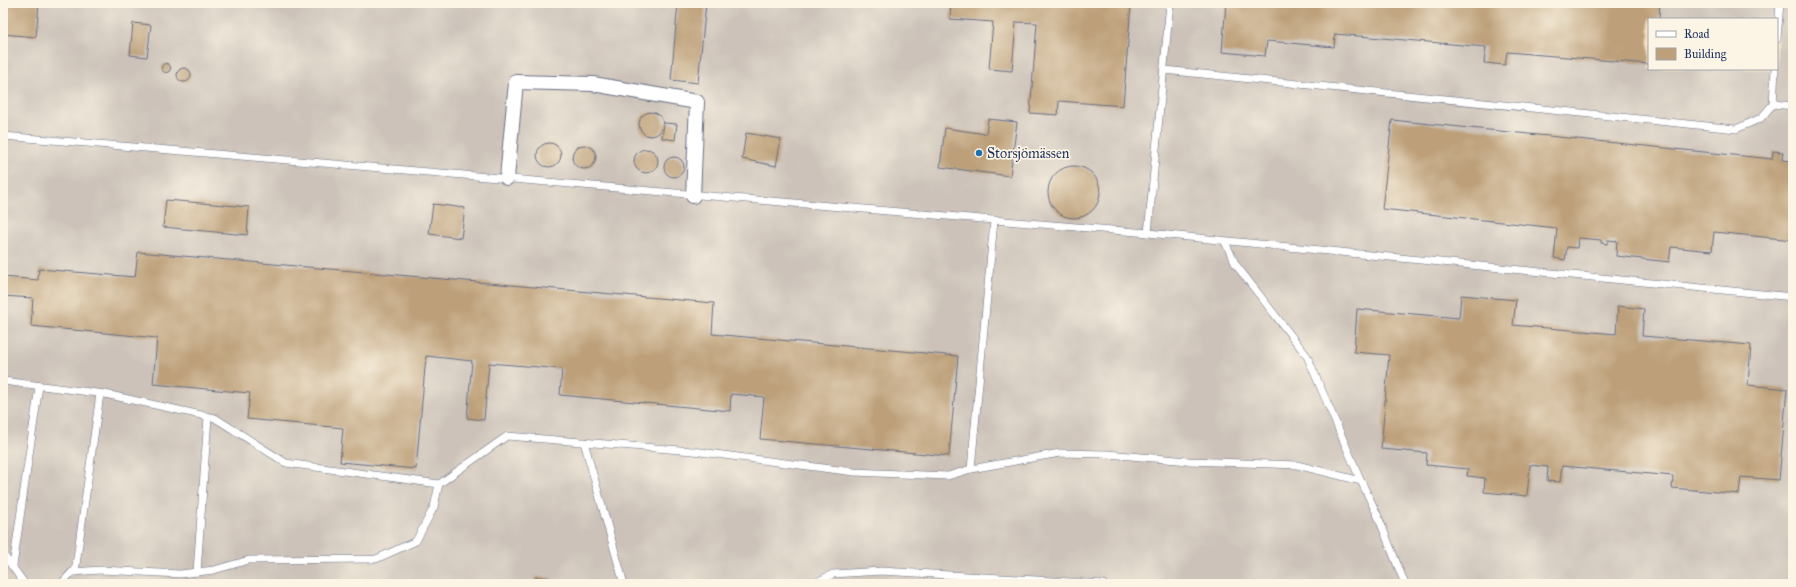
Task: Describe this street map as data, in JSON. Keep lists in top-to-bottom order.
{
  "places": ["Storsjömässen"],
  "legend": ["Road", "Building"]
}
